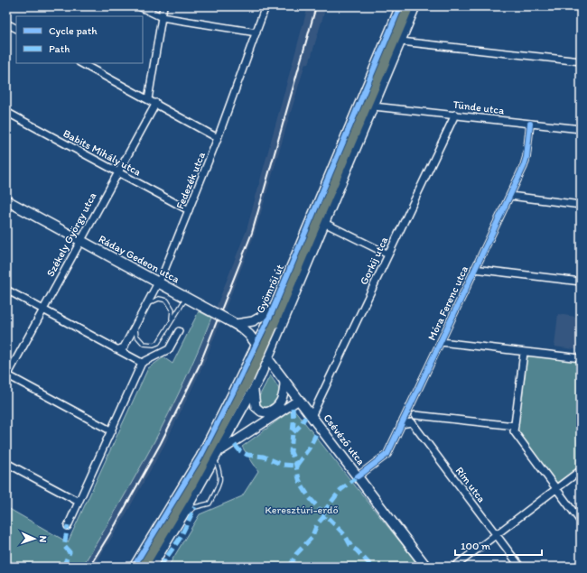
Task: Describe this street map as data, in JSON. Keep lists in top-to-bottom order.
{
  "streets": {
    "main road": ["Ráday Gedeon utca", "Csévéző utca"],
    "street": [
      "Tünde utca",
      "Babits Mihály utca",
      "Fedezék utca",
      "Székely György utca",
      "Gorkij utca",
      "Gyömrői út",
      "Móra Ferenc utca",
      "Rím utca"
    ]
  },
  "crossings": [
    ["Tünde utca", "Gorkij utca"],
    ["Tünde utca", "Móra Ferenc utca"],
    ["Babits Mihály utca", "Fedezék utca"],
    ["Babits Mihály utca", "Székely György utca"],
    ["Fedezék utca", "Ráday Gedeon utca"],
    ["Székely György utca", "Ráday Gedeon utca"],
    ["Ráday Gedeon utca", "Gyömrői út"],
    ["Ráday Gedeon utca", "Csévéző utca"],
    ["Gorkij utca", "Csévéző utca"],
    ["Gyömrői út", "Csévéző utca"],
    ["Móra Ferenc utca", "Csévéző utca"]
  ],
  "parks": ["Keresztúri-erdő"],
  "legend": ["Cycle path", "Path"],
  "scale_bar": "100 m",
  "north": "right"
}
